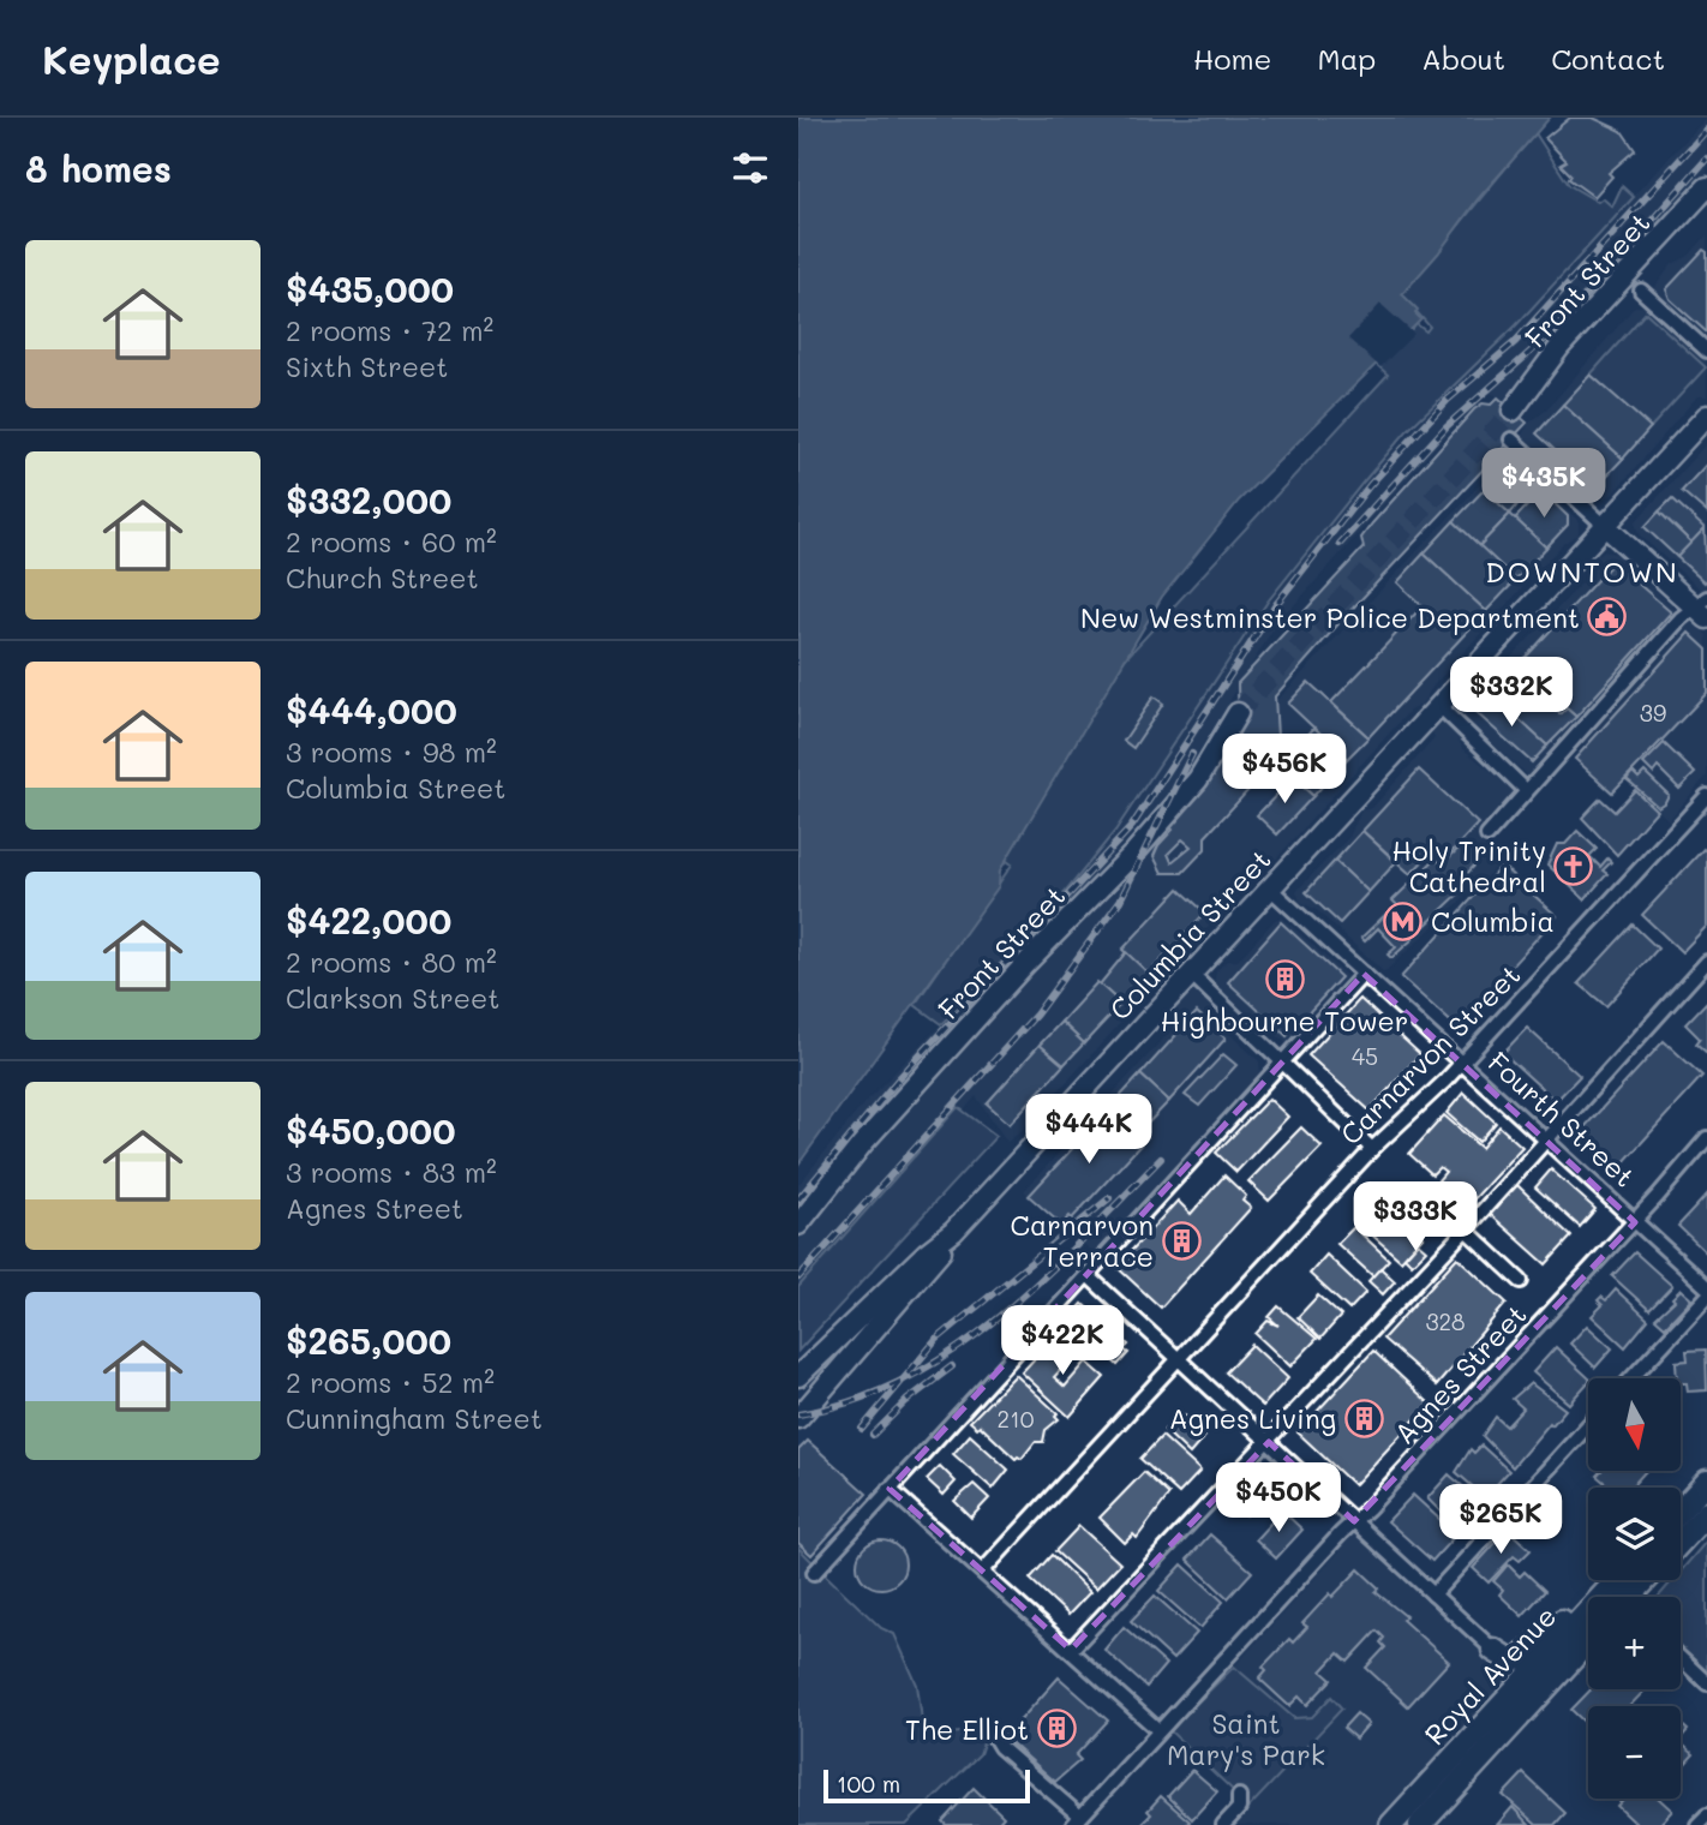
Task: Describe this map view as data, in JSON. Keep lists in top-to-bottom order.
{
  "streets": {
    "main road": ["Royal Avenue"],
    "street": [
      "Front Street",
      "Columbia Street",
      "Carnarvon Street",
      "Fourth Street",
      "Agnes Street"
    ]
  },
  "crossings": [
    ["Columbia Street", "Fourth Street"],
    ["Carnarvon Street", "Fourth Street"],
    ["Fourth Street", "Agnes Street"]
  ],
  "districts": ["DOWNTOWN"],
  "parks": ["Saint Mary's Park"],
  "places": {
    "public building": ["New Westminster Police Department"],
    "church": ["Holy Trinity Cathedral"],
    "metro station": ["Columbia"],
    "building": [
      "Highbourne Tower",
      "Carnarvon Terrace",
      "Agnes Living",
      "The Elliot"
    ]
  },
  "house_numbers": [
    "39",
    "45",
    "328",
    "210"
  ],
  "scale_bar": "100 m",
  "north": "bottom",
  "page": {
    "header": "Keyplace",
    "nav": [
      "Home",
      "Map",
      "About",
      "Contact"
    ],
    "heading": "8 homes",
    "list": [
      {
        "name": "$435,000",
        "note": "2 rooms · 72 m² · Sixth Street"
      },
      {
        "name": "$332,000",
        "note": "2 rooms · 60 m² · Church Street"
      },
      {
        "name": "$444,000",
        "note": "3 rooms · 98 m² · Columbia Street"
      },
      {
        "name": "$422,000",
        "note": "2 rooms · 80 m² · Clarkson Street"
      },
      {
        "name": "$450,000",
        "note": "3 rooms · 83 m² · Agnes Street"
      },
      {
        "name": "$265,000",
        "note": "2 rooms · 52 m² · Cunningham Street"
      }
    ],
    "price": [
      "$435K",
      "$332K",
      "$456K",
      "$444K",
      "$333K",
      "$422K",
      "$450K",
      "$265K"
    ],
    "map_buttons": ["+", "−"],
    "scale": "100 m"
  }
}
